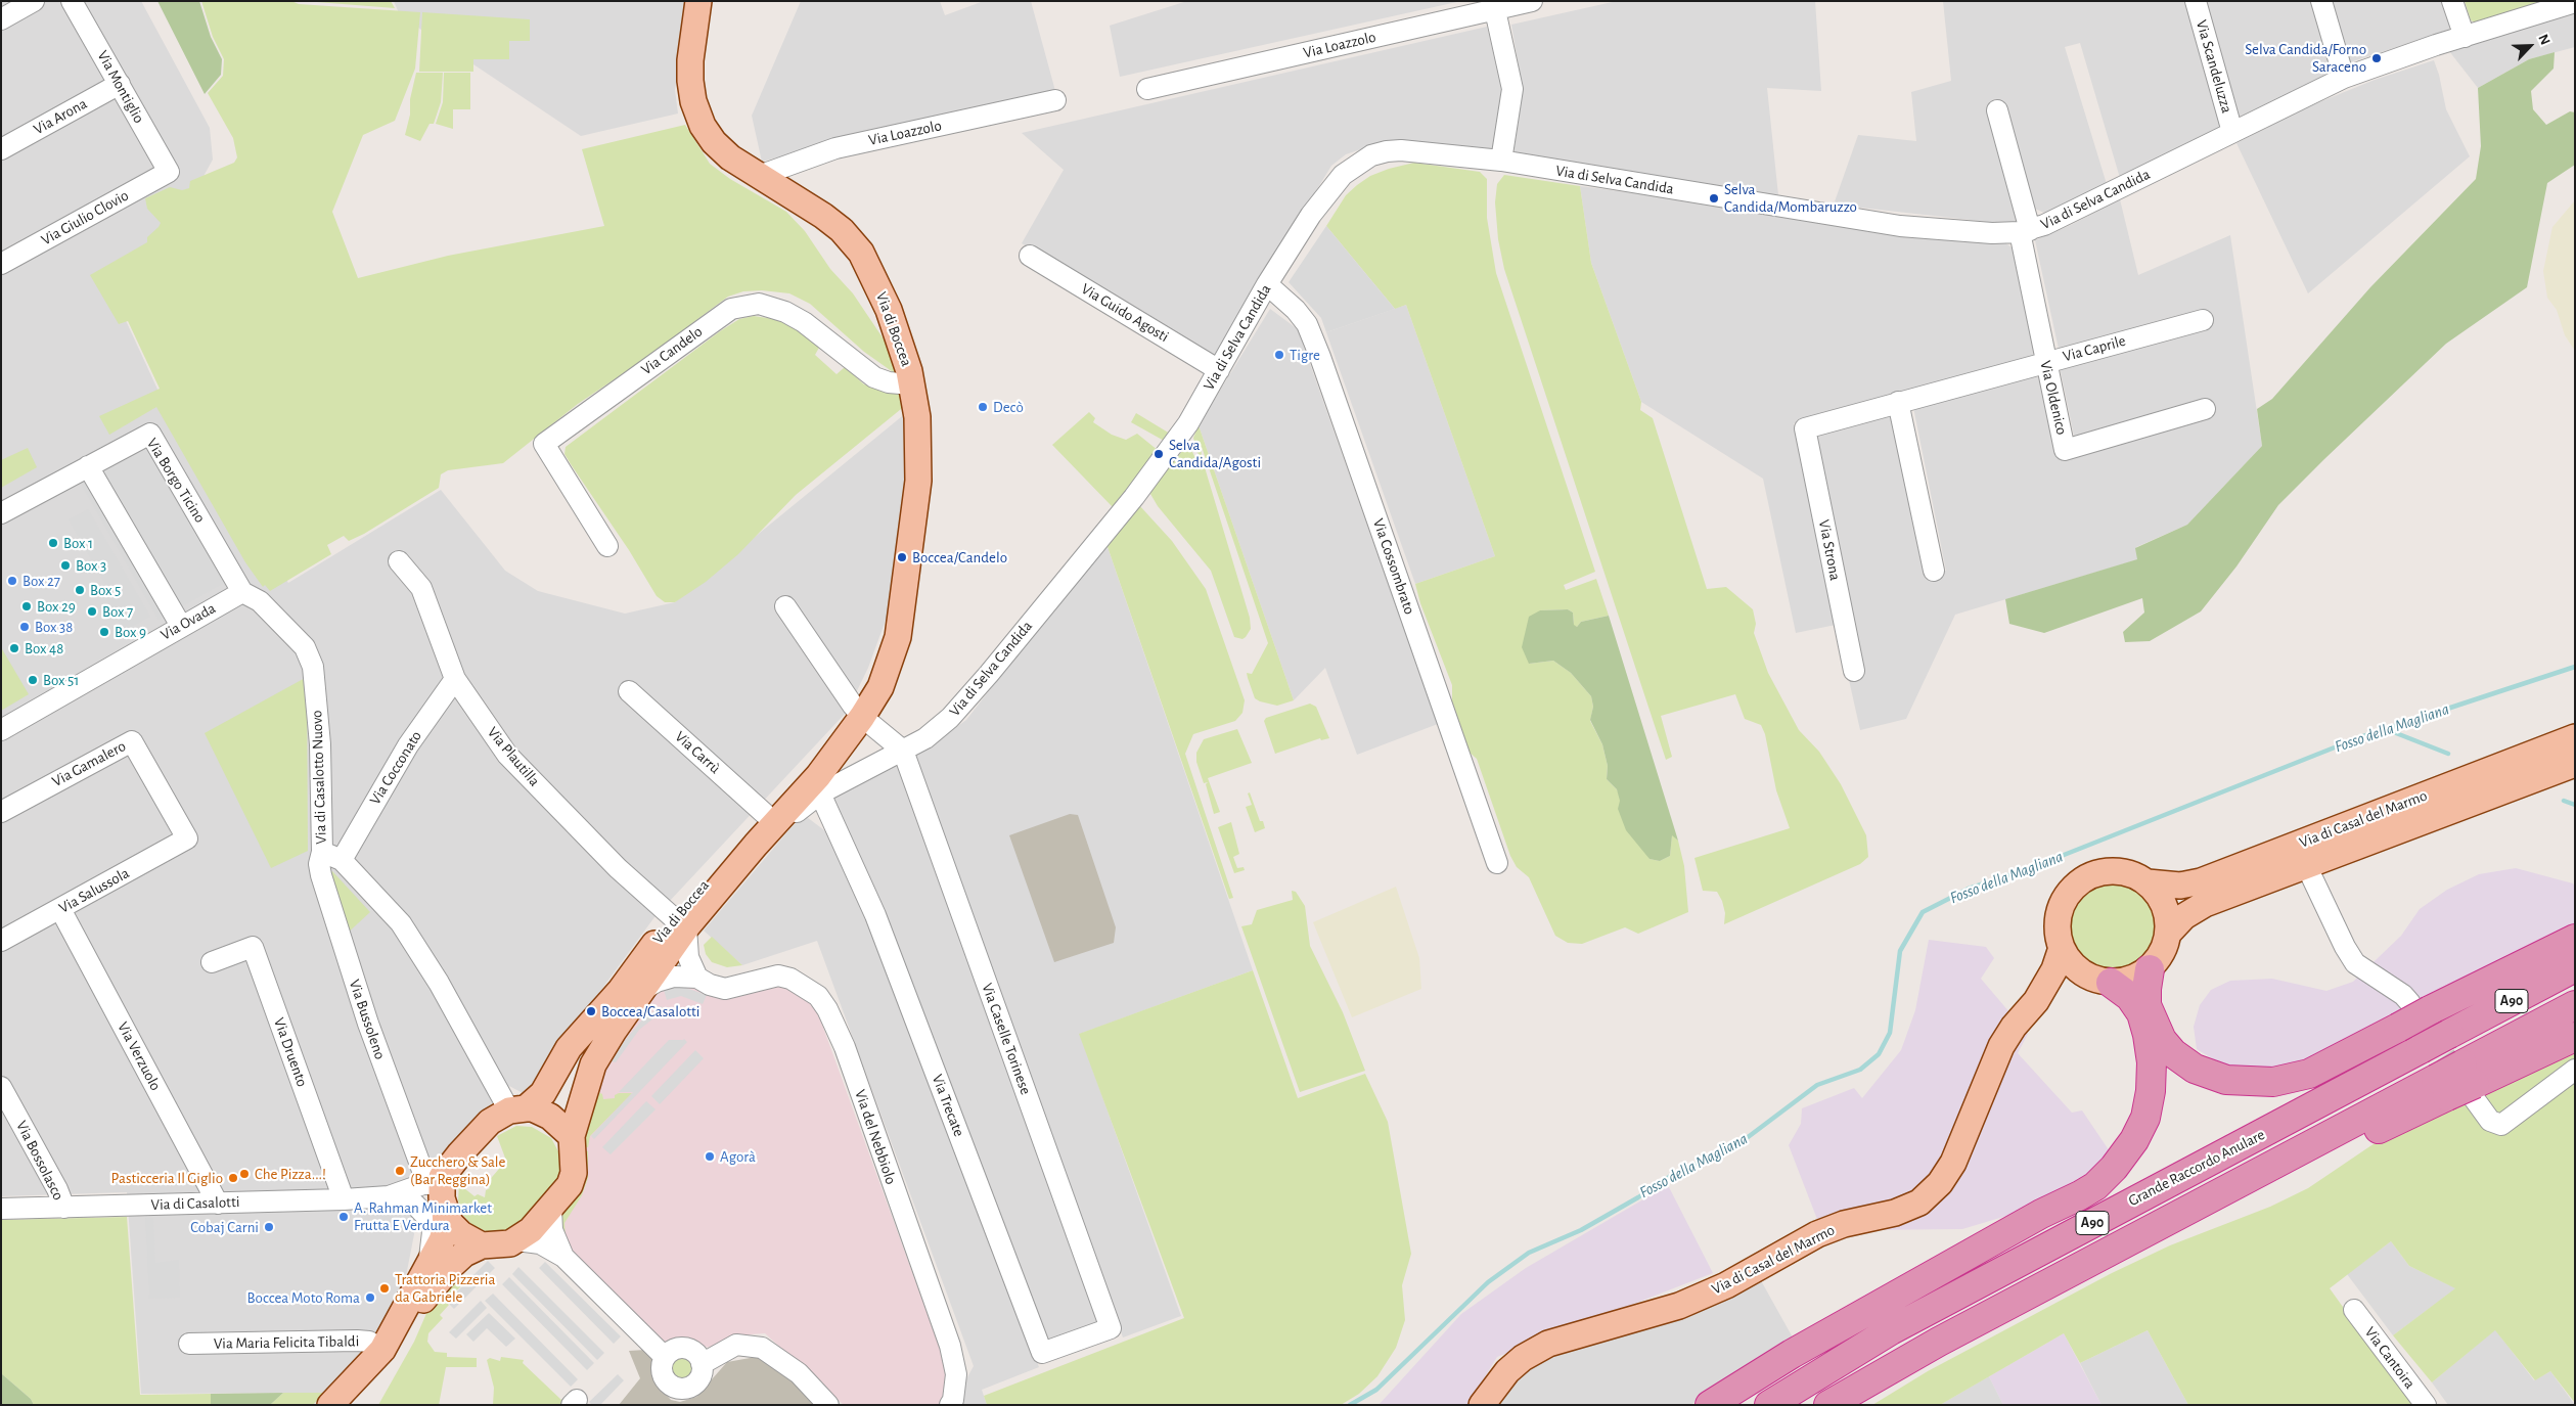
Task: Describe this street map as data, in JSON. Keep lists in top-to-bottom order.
{
  "streets": {
    "highway": ["A90", "Grande Raccordo Anulare"],
    "main road": ["Via di Boccea", "Via di Casal del Marmo"],
    "street": [
      "Via Loazzolo",
      "Via Scandeluzza",
      "Via Montiglio",
      "Via Arona",
      "Via di Selva Candida",
      "Via Giulio Clovio",
      "Via Guido Agosti",
      "Via Caprile",
      "Via Candelo",
      "Via Oldenico",
      "Via Borgo Ticino",
      "Via Strona",
      "Via Cossombrato",
      "Via Ovada",
      "Via Carrù",
      "Via Plautilla",
      "Via Gamalero",
      "Via Cocconato",
      "Via di Casalotto Nuovo",
      "Via Salussola",
      "Via Bussoleno",
      "Via Caselle Torinese",
      "Via Druento",
      "Via Verzuolo",
      "Via Trecate",
      "Via del Nebbiolo",
      "Via Bossolasco",
      "Via di Casalotti",
      "Via Maria Felicita Tibaldi",
      "Via Cantoira"
    ]
  },
  "crossings": [
    ["Via Loazzolo", "Via di Boccea"],
    ["Via Scandeluzza", "Via di Selva Candida"],
    ["Via Montiglio", "Via Arona"],
    ["Via Montiglio", "Via Giulio Clovio"],
    ["Via di Selva Candida", "Via Guido Agosti"],
    ["Via di Selva Candida", "Via di Boccea"],
    ["Via di Selva Candida", "Via Oldenico"],
    ["Via di Selva Candida", "Via Cossombrato"],
    ["Via di Selva Candida", "Via Caselle Torinese"],
    ["Via di Selva Candida", "Via Trecate"],
    ["Via di Boccea", "Via Candelo"],
    ["Via di Boccea", "Via Carrù"],
    ["Via di Boccea", "Via Plautilla"],
    ["Via di Boccea", "Via di Casalotto Nuovo"],
    ["Via di Boccea", "Via Bussoleno"],
    ["Via di Boccea", "Via del Nebbiolo"],
    ["Via di Boccea", "Via di Casalotti"],
    ["Via Caprile", "Via Oldenico"],
    ["Via Caprile", "Via Strona"],
    ["Via Borgo Ticino", "Via Ovada"],
    ["Via Borgo Ticino", "Via di Casalotto Nuovo"],
    ["Via Ovada", "Via di Casalotto Nuovo"],
    ["Via Plautilla", "Via Cocconato"],
    ["Via Gamalero", "Via Salussola"],
    ["Via Cocconato", "Via di Casalotto Nuovo"],
    ["Via di Casalotto Nuovo", "Via Bussoleno"],
    ["Via di Casalotto Nuovo", "Via di Casalotti"],
    ["Via Salussola", "Via Verzuolo"],
    ["Via Bussoleno", "Via di Casalotti"],
    ["Via Caselle Torinese", "Via Trecate"],
    ["Via Druento", "Via di Casalotti"],
    ["Via Verzuolo", "Via di Casalotti"],
    ["Via Bossolasco", "Via di Casalotti"]
  ],
  "water": ["Fosso della Magliana"],
  "places": [
    "Selva Candida/Forno Saraceno",
    "Selva Candida/Mombaruzzo",
    "Tigre",
    "Decò",
    "Selva Candida/Agosti",
    "Box 1",
    "Boccea/Candelo",
    "Box 3",
    "Box 27",
    "Box 5",
    "Box 29",
    "Box 7",
    "Box 38",
    "Box 9",
    "Box 48",
    "Box 51",
    "Boccea/Casalotti",
    "Agorà",
    "Zucchero & Sale (Bar Reggina)",
    "Che Pizza...!",
    "Pasticceria Il Giglio",
    "A. Rahman Minimarket Frutta E Verdura",
    "Cobaj Carni",
    "Trattoria Pizzeria da Gabriele",
    "Boccea Moto Roma"
  ],
  "north": "top right"
}
